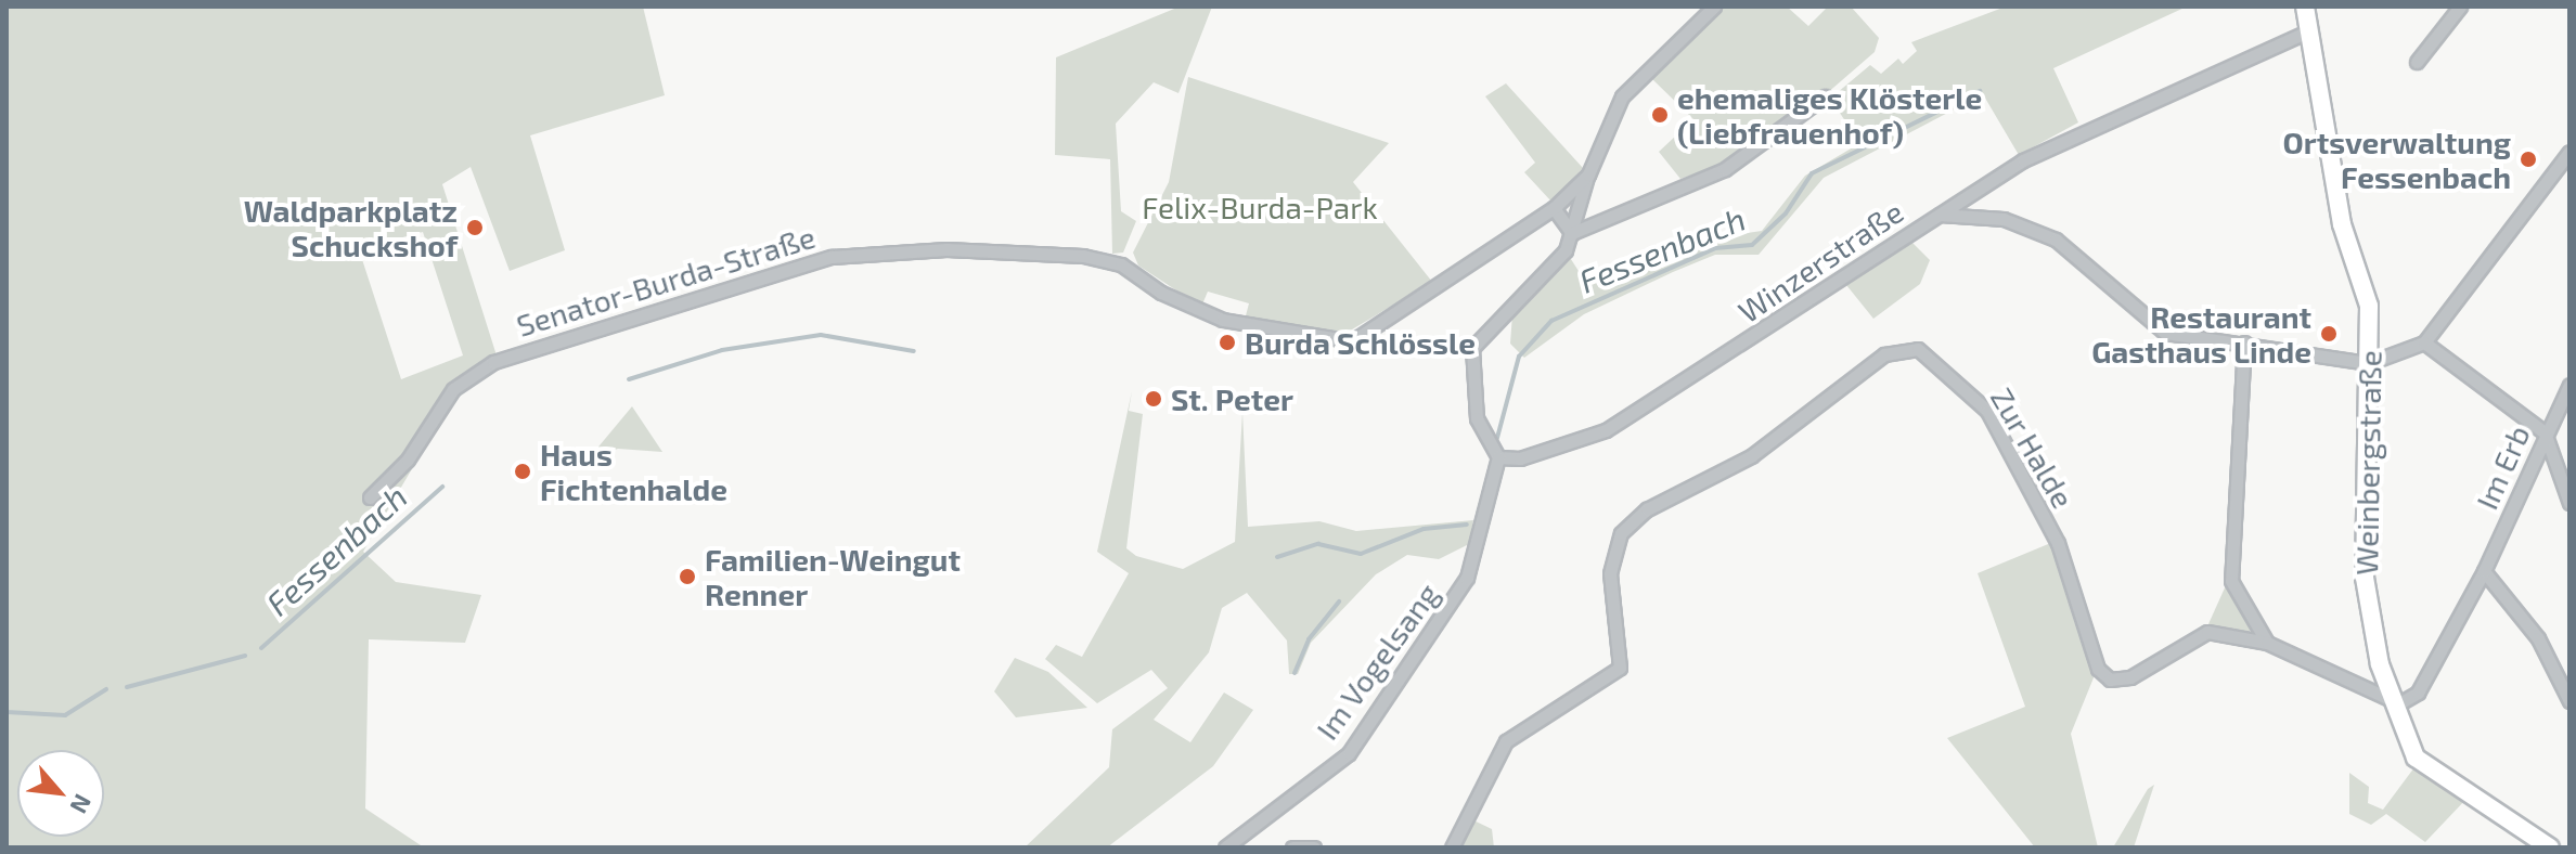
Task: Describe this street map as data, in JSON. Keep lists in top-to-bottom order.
{
  "streets": {
    "street": [
      "Winzerstraße",
      "Senator-Burda-Straße",
      "Zur Halde",
      "Weinbergstraße",
      "Im Erb",
      "Im Vogelsang"
    ]
  },
  "crossings": [
    ["Winzerstraße", "Weinbergstraße"],
    ["Winzerstraße", "Im Vogelsang"],
    ["Zur Halde", "Weinbergstraße"],
    ["Zur Halde", "Im Erb"],
    ["Weinbergstraße", "Im Erb"]
  ],
  "water": ["Fessenbach"],
  "parks": ["Felix-Burda-Park"],
  "places": [
    "ehemaliges Klösterle (Liebfrauenhof)",
    "Ortsverwaltung Fessenbach",
    "Waldparkplatz Schuckshof",
    "Restaurant Gasthaus Linde",
    "Burda Schlössle",
    "St. Peter",
    "Haus Fichtenhalde",
    "Familien-Weingut Renner"
  ],
  "north": "bottom right"
}
